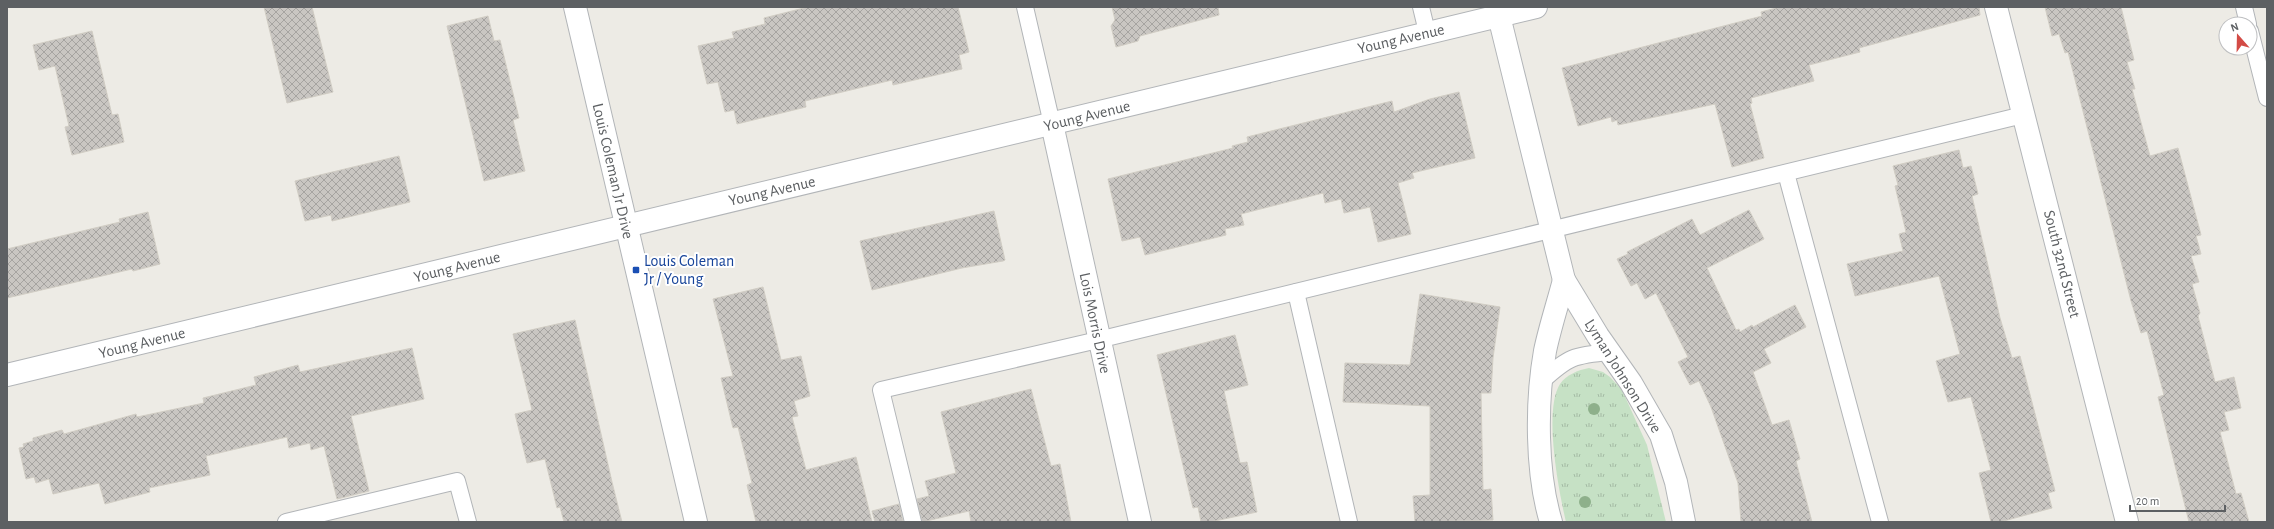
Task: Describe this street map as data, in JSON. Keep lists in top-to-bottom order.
{
  "streets": {
    "street": [
      "Young Avenue",
      "Louis Coleman Jr Drive",
      "South 32nd Street",
      "Lois Morris Drive",
      "Lyman Johnson Drive"
    ]
  },
  "crossings": [
    ["Young Avenue", "Louis Coleman Jr Drive"],
    ["Young Avenue", "Lois Morris Drive"],
    ["Young Avenue", "Lyman Johnson Drive"]
  ],
  "places": {
    "transit": ["Louis Coleman Jr / Young"]
  },
  "scale_bar": "20 m",
  "north": "top"
}
